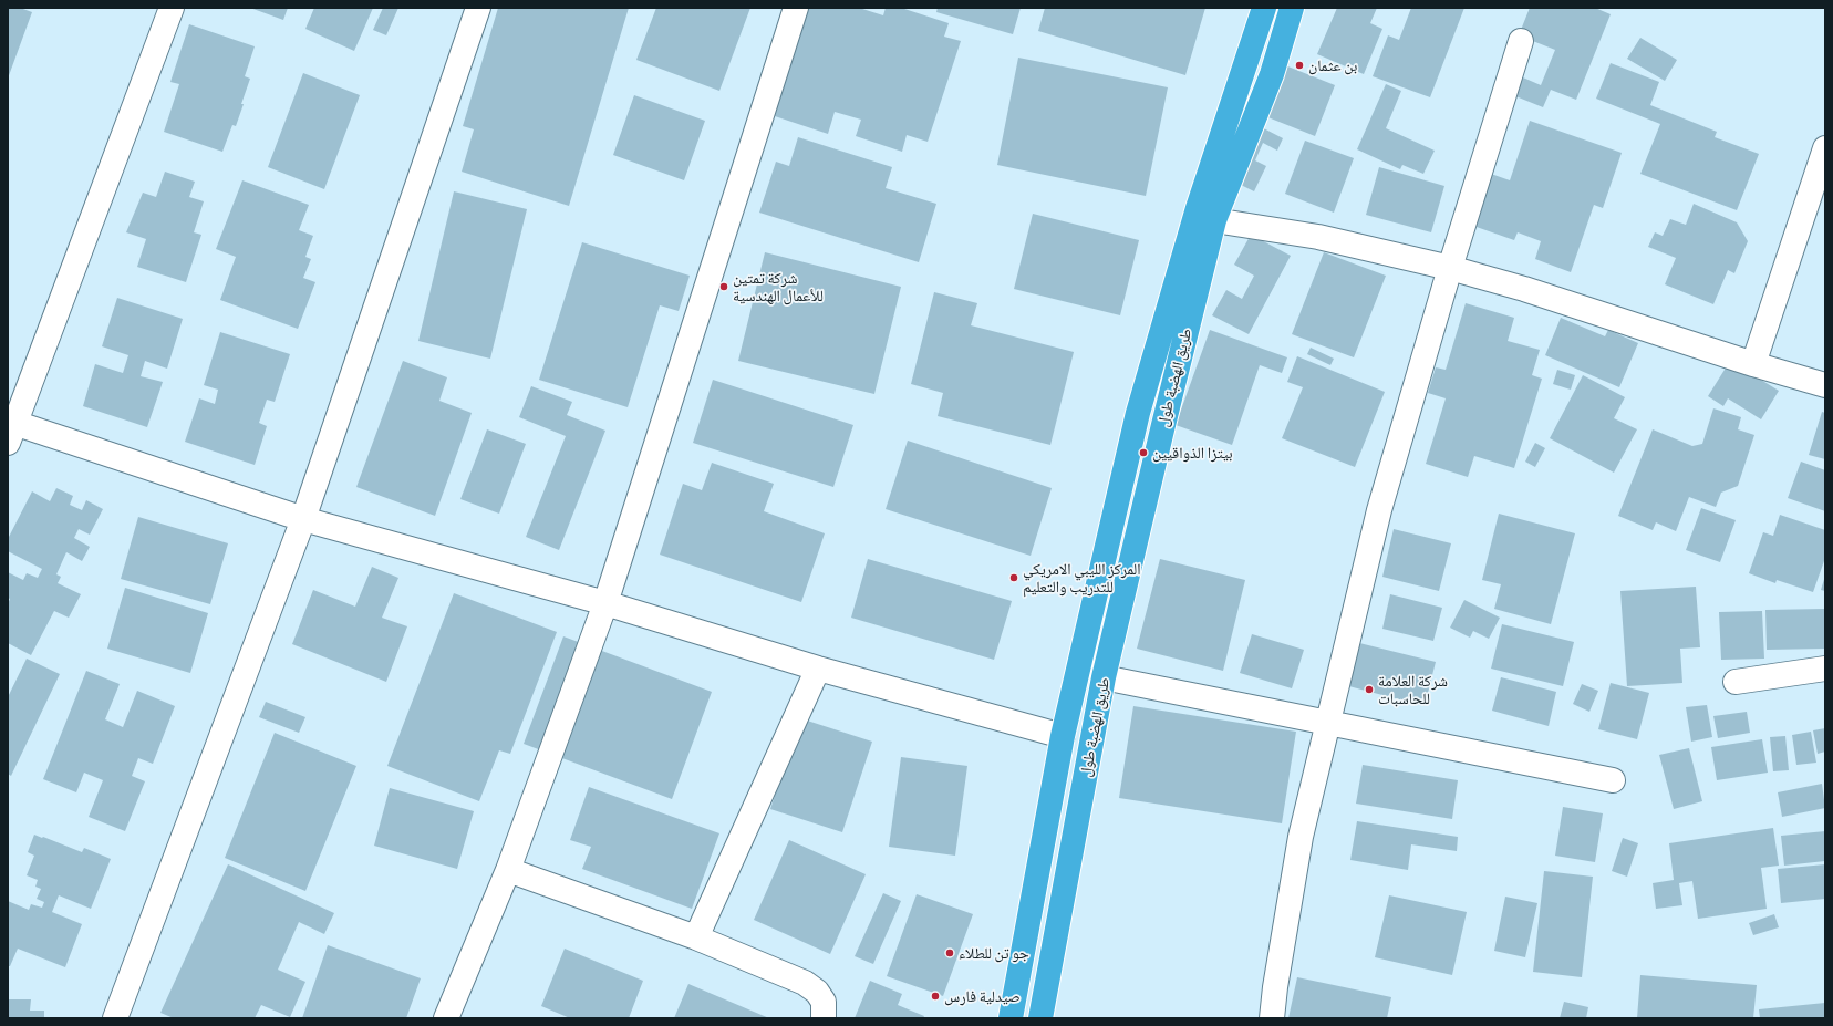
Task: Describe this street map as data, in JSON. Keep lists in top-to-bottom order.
{
  "streets": {
    "highway": ["طريق الهضبة طول"]
  },
  "places": [
    "بن عثمان",
    "شركة تمتين للأعمال الهندسية",
    "بيتزا الذواقيين",
    "المركز الليبي الامريكي للتدريب والتعليم",
    "شركة العلامة للحاسبات",
    "جو تن للطلاء",
    "صيدلية فارس"
  ]
}
